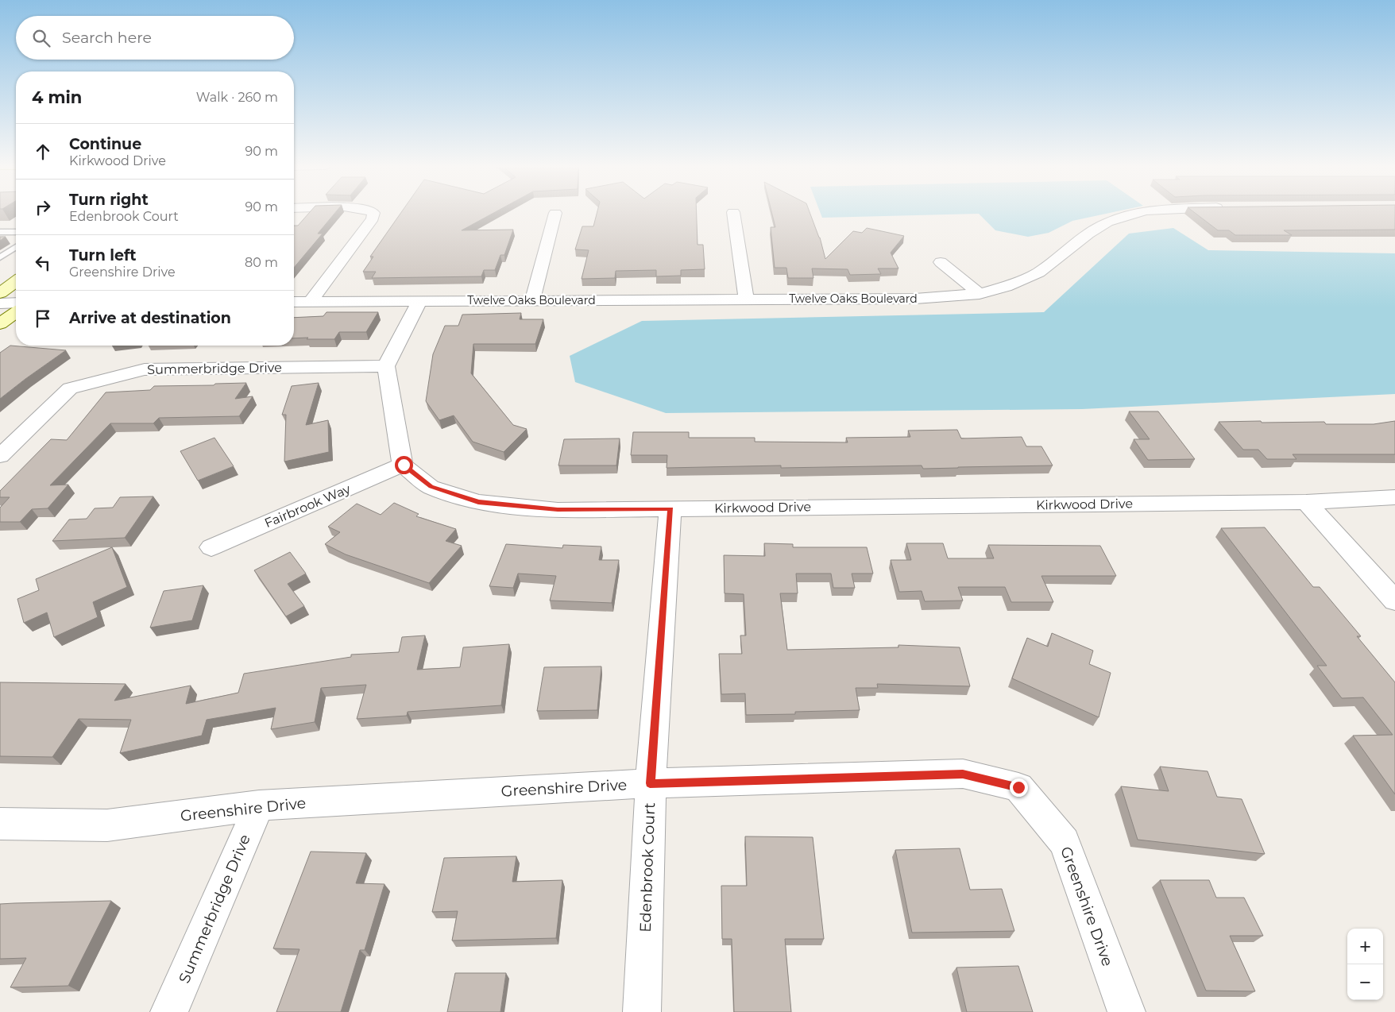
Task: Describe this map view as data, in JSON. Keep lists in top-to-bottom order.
{
  "streets": {
    "street": [
      "Twelve Oaks Boulevard",
      "Summerbridge Drive",
      "Kirkwood Drive",
      "Fairbrook Way",
      "Greenshire Drive",
      "Edenbrook Court"
    ]
  },
  "crossings": [
    ["Summerbridge Drive", "Greenshire Drive"],
    ["Kirkwood Drive", "Fairbrook Way"],
    ["Kirkwood Drive", "Edenbrook Court"],
    ["Greenshire Drive", "Edenbrook Court"]
  ],
  "page": {
    "search": "Search here",
    "heading": ["4 min", "Walk · 260 m"],
    "list": [
      ["Continue", "Kirkwood Drive", "90 m"],
      ["Turn right", "Edenbrook Court", "90 m"],
      ["Turn left", "Greenshire Drive", "80 m"],
      "Arrive at destination"
    ],
    "map_buttons": ["+", "−"]
  }
}
